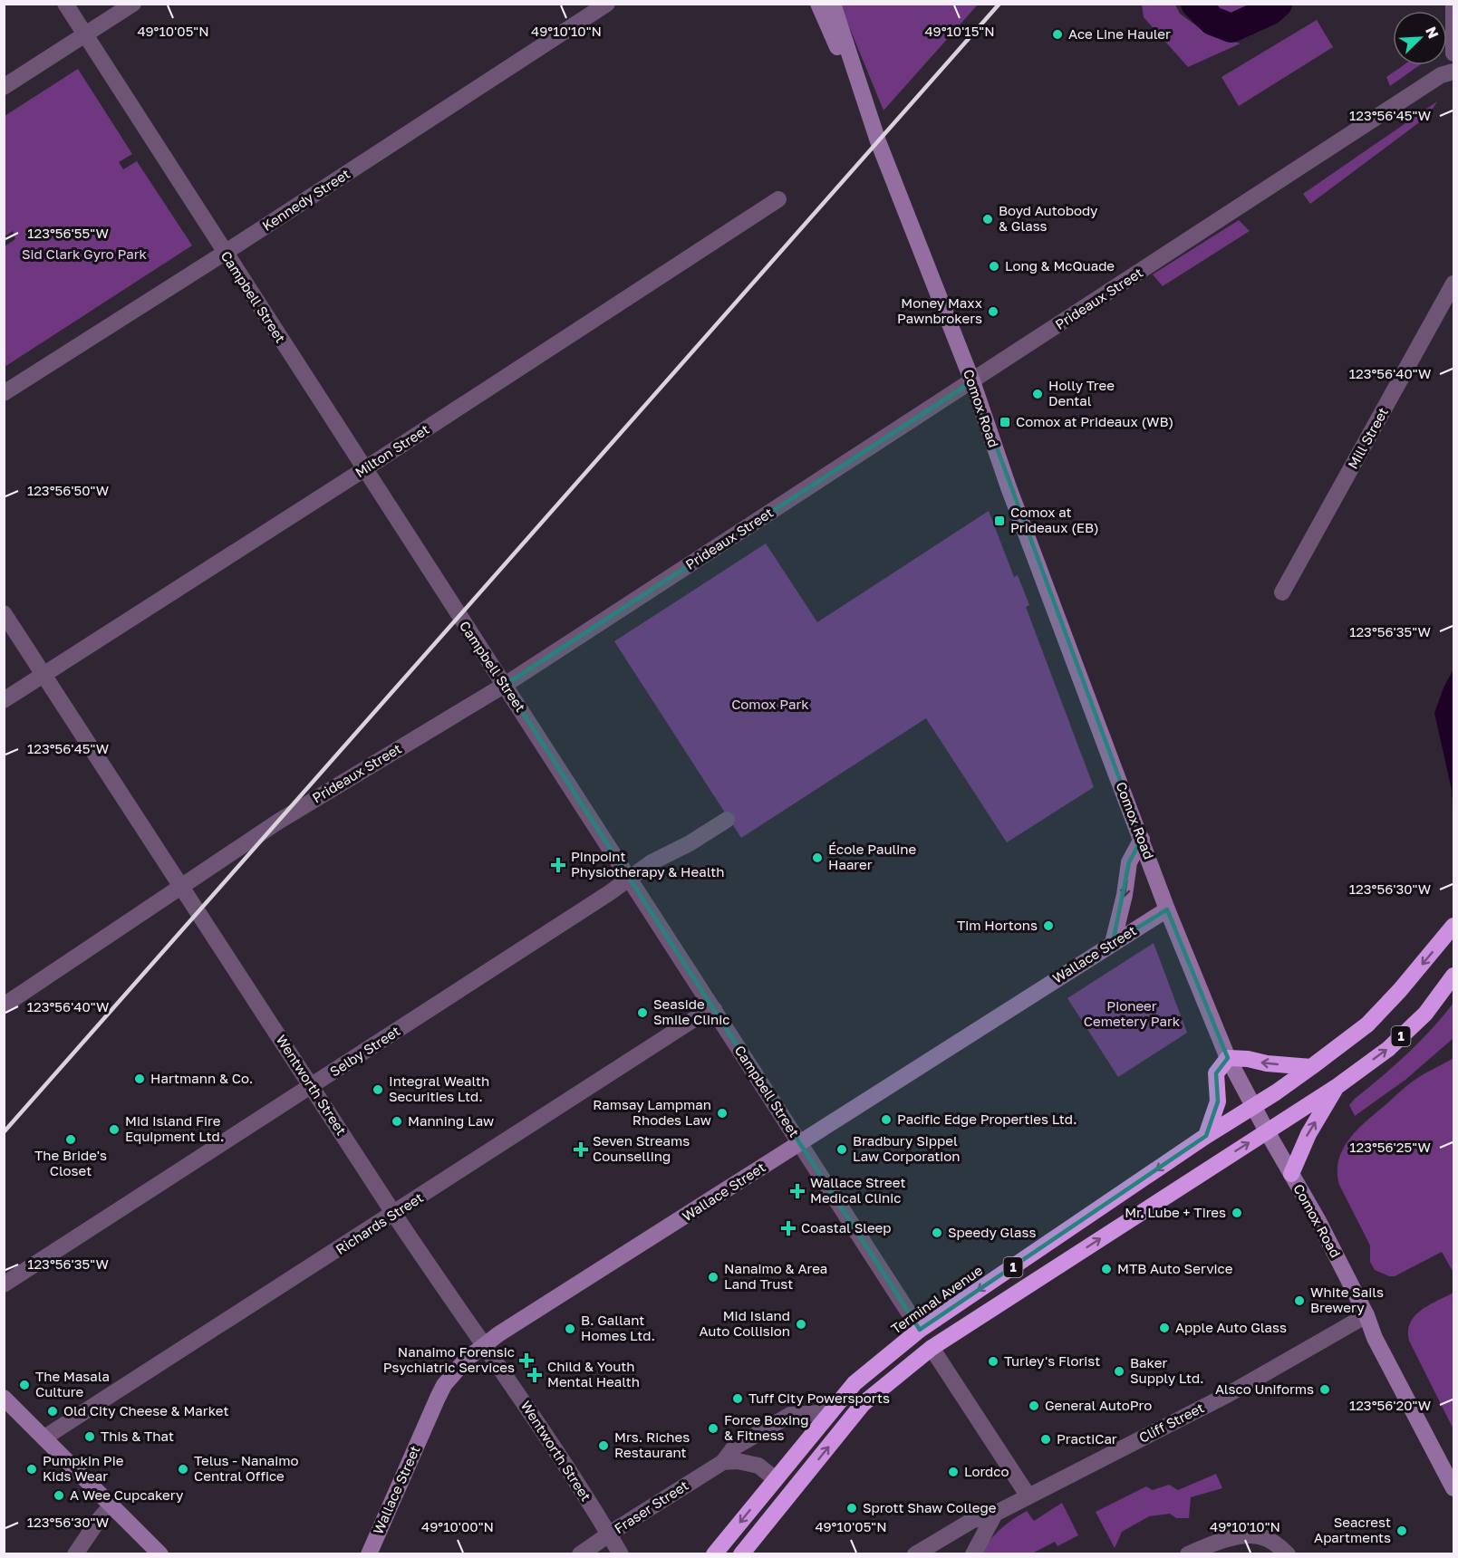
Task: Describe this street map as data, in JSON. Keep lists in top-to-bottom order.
{
  "streets": {
    "highway": ["1", "Terminal Avenue"],
    "street": [
      "Kennedy Street",
      "Campbell Street",
      "Prideaux Street",
      "Comox Road",
      "Mill Street",
      "Milton Street",
      "Wallace Street",
      "Selby Street",
      "Wentworth Street",
      "Richards Street",
      "Cliff Street",
      "Fraser Street"
    ]
  },
  "crossings": [
    ["Kennedy Street", "Campbell Street"],
    ["Campbell Street", "Prideaux Street"],
    ["Campbell Street", "Milton Street"],
    ["Campbell Street", "Wallace Street"],
    ["Campbell Street", "Selby Street"],
    ["Campbell Street", "Richards Street"],
    ["Campbell Street", "Terminal Avenue"],
    ["Prideaux Street", "Comox Road"],
    ["Prideaux Street", "Wentworth Street"],
    ["Comox Road", "Wallace Street"],
    ["Comox Road", "1"],
    ["Comox Road", "Terminal Avenue"],
    ["Comox Road", "Cliff Street"],
    ["Milton Street", "Wentworth Street"],
    ["Wallace Street", "Wentworth Street"],
    ["1", "Terminal Avenue"],
    ["Selby Street", "Wentworth Street"],
    ["Wentworth Street", "Richards Street"],
    ["Wentworth Street", "Fraser Street"],
    ["Terminal Avenue", "Fraser Street"]
  ],
  "parks": ["Sid Clark Gyro Park", "Comox Park", "Pioneer Cemetery Park"],
  "places": {
    "other": [
      "Ace Line Hauler",
      "Boyd Autobody & Glass",
      "Long & McQuade",
      "Money Maxx Pawnbrokers",
      "Holly Tree Dental",
      "École Pauline Haarer",
      "Tim Hortons",
      "Seaside Smile Clinic",
      "Hartmann & Co.",
      "Integral Wealth Securities Ltd.",
      "Ramsay Lampman Rhodes Law",
      "Pacific Edge Properties Ltd.",
      "Manning Law",
      "Mid Island Fire Equipment Ltd.",
      "The Bride's Closet",
      "Bradbury Sippel Law Corporation",
      "Mr. Lube + Tires",
      "Speedy Glass",
      "MTB Auto Service",
      "Nanaimo & Area Land Trust",
      "White Sails Brewery",
      "Mid Island Auto Collision",
      "Apple Auto Glass",
      "B. Gallant Homes Ltd.",
      "Turley's Florist",
      "Baker Supply Ltd.",
      "The Masala Culture",
      "Alsco Uniforms",
      "Tuff City Powersports",
      "General AutoPro",
      "Old City Cheese & Market",
      "Force Boxing & Fitness",
      "This & That",
      "PractiCar",
      "Mrs. Riches Restaurant",
      "Pumpkin Pie Kids Wear",
      "Telus - Nanaimo Central Office",
      "Lordco",
      "A Wee Cupcakery",
      "Sprott Shaw College",
      "Seacrest Apartments"
    ],
    "transit": ["Comox at Prideaux (WB)", "Comox at Prideaux (EB)"],
    "health": [
      "Pinpoint Physiotherapy & Health",
      "Seven Streams Counselling",
      "Wallace Street Medical Clinic",
      "Coastal Sleep",
      "Nanaimo Forensic Psychiatric Services",
      "Child & Youth Mental Health"
    ]
  },
  "north": "top right",
  "coordinates": [
    "49°10'05\"N",
    "49°10'10\"N",
    "49°10'15\"N",
    "123°56'45\"W",
    "123°56'55\"W",
    "123°56'40\"W",
    "123°56'50\"W",
    "123°56'35\"W",
    "123°56'30\"W",
    "123°56'25\"W",
    "123°56'20\"W",
    "49°10'00\"N"
  ]
}
